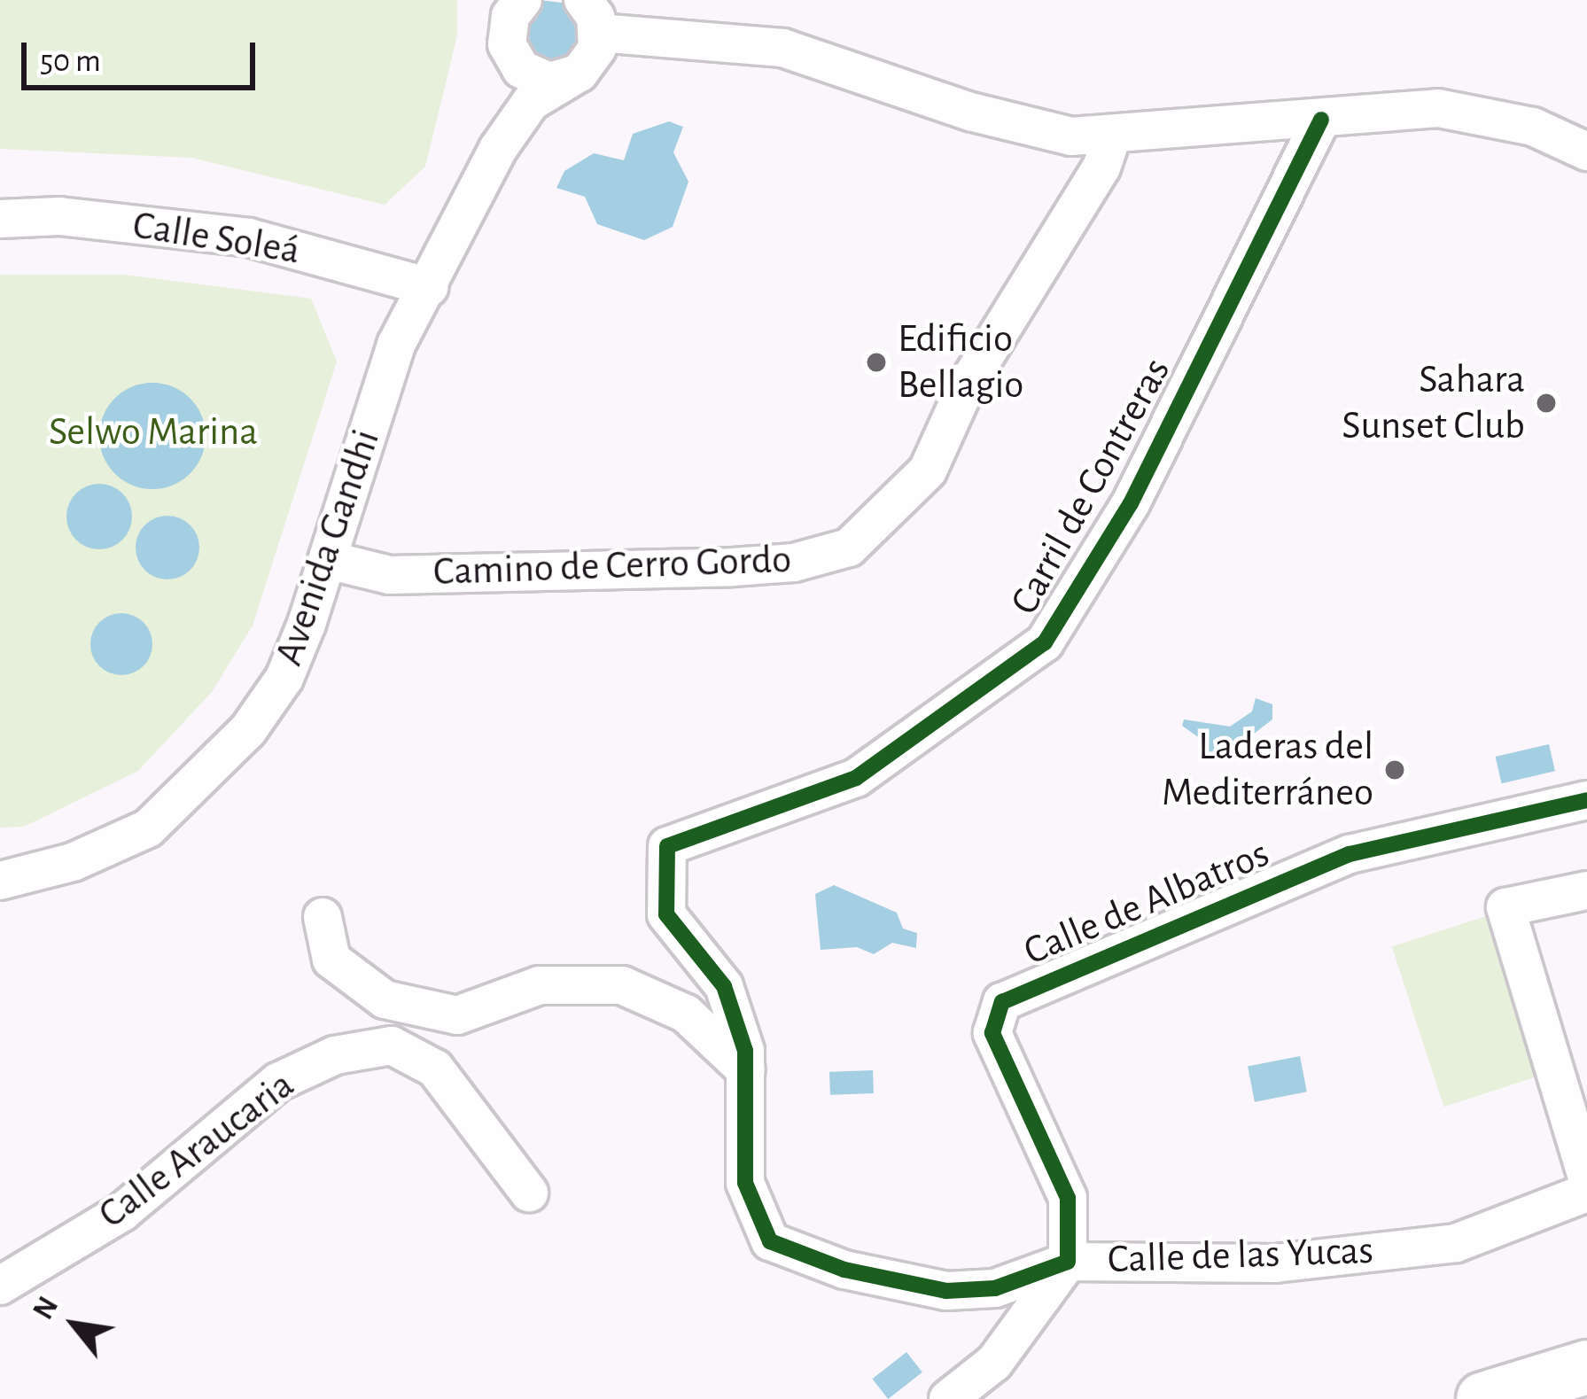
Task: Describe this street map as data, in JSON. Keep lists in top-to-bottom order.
{
  "streets": {
    "street": [
      "Calle Soleá",
      "Carril de Contreras",
      "Avenida Gandhi",
      "Camino de Cerro Gordo",
      "Calle de Albatros",
      "Calle Araucaria",
      "Calle de las Yucas"
    ]
  },
  "crossings": [
    ["Calle Soleá", "Avenida Gandhi"],
    ["Carril de Contreras", "Calle de Albatros"],
    ["Carril de Contreras", "Calle de las Yucas"],
    ["Avenida Gandhi", "Camino de Cerro Gordo"],
    ["Calle de Albatros", "Calle de las Yucas"]
  ],
  "parks": ["Selwo Marina"],
  "places": ["Edificio Bellagio", "Sahara Sunset Club", "Laderas del Mediterráneo"],
  "scale_bar": "50 m",
  "north": "top left"
}
